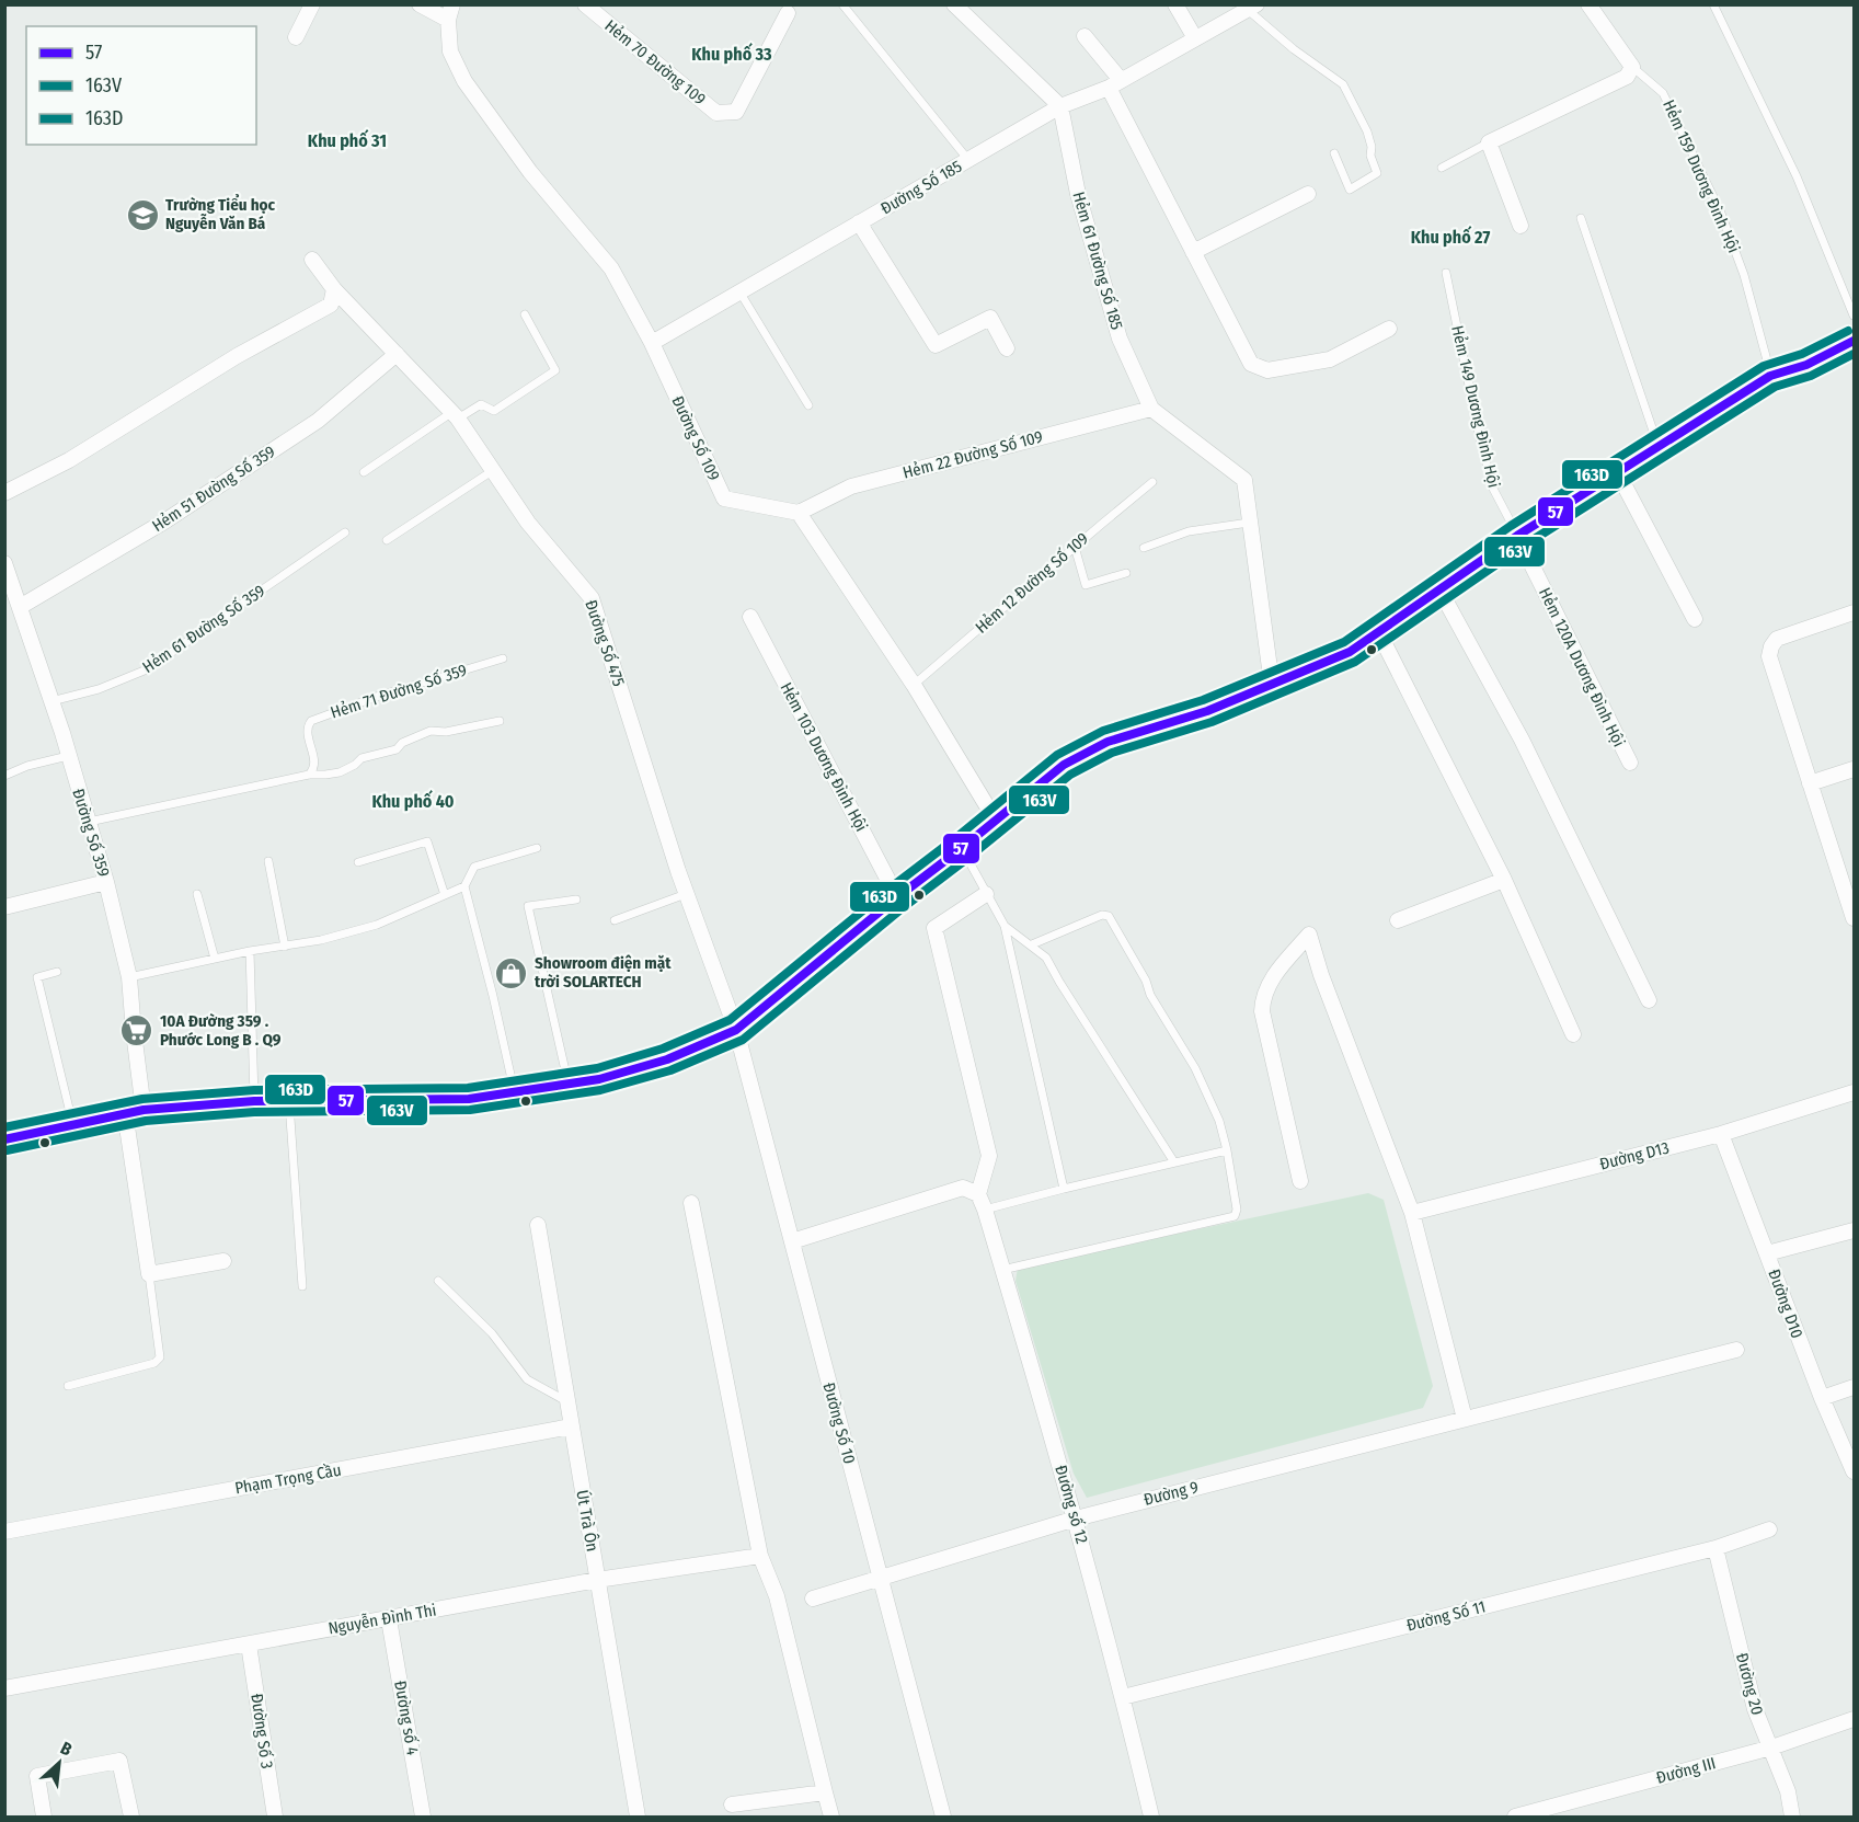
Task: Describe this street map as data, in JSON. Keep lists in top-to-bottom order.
{
  "streets": {
    "street": [
      "Hẻm 70 Đường 109",
      "Đường Số 185",
      "Hẻm 61 Đường Số 185",
      "Đường Số 109",
      "Hẻm 22 Đường Số 109",
      "Hẻm 51 Đường Số 359",
      "Đường Số 475",
      "Hẻm 120A Dương Đình Hội",
      "Hẻm 103 Dương Đình Hội",
      "Đường Số 359",
      "Đường D13",
      "Đường D10",
      "Đường Số 10",
      "Phạm Trọng Cầu",
      "Đường 9",
      "Đường số 12",
      "Út Trà Ôn",
      "Đường Số 11",
      "Nguyễn Đình Thi",
      "Đường 20",
      "Đường số 4",
      "Đường Số 3",
      "Đường III"
    ],
    "lane": [
      "Hẻm 159 Dương Đình Hội",
      "Hẻm 149 Dương Đình Hội",
      "Hẻm 12 Đường Số 109",
      "Hẻm 61 Đường Số 359",
      "Hẻm 71 Đường Số 359"
    ]
  },
  "crossings": [
    ["Đường Số 185", "Hẻm 61 Đường Số 185"],
    ["Đường Số 185", "Đường Số 109"],
    ["Hẻm 61 Đường Số 185", "Hẻm 22 Đường Số 109"],
    ["Hẻm 149 Dương Đình Hội", "Hẻm 120A Dương Đình Hội"],
    ["Đường Số 109", "Hẻm 22 Đường Số 109"],
    ["Hẻm 51 Đường Số 359", "Đường Số 475"],
    ["Hẻm 51 Đường Số 359", "Đường Số 359"],
    ["Hẻm 61 Đường Số 359", "Đường Số 359"],
    ["Đường Số 475", "Đường Số 10"],
    ["Đường D13", "Đường D10"],
    ["Đường Số 10", "Đường 9"],
    ["Phạm Trọng Cầu", "Út Trà Ôn"],
    ["Đường 9", "Đường số 12"],
    ["Đường số 12", "Đường Số 11"],
    ["Út Trà Ôn", "Nguyễn Đình Thi"],
    ["Đường Số 11", "Đường 20"],
    ["Nguyễn Đình Thi", "Đường số 4"],
    ["Nguyễn Đình Thi", "Đường Số 3"],
    ["Đường 20", "Đường III"]
  ],
  "districts": [
    "Khu phố 33",
    "Khu phố 31",
    "Khu phố 27",
    "Khu phố 40"
  ],
  "places": {
    "school or university": ["Trường Tiểu học Nguyễn Văn Bá"],
    "shop": ["Showroom điện mặt trời SOLARTECH"],
    "supermarket": ["10A Đường 359 . Phước Long B . Q9"]
  },
  "lines": ["transit line 163D", "transit line 57", "transit line 163V"],
  "legend": ["57", "163V", "163D"],
  "north": "top right"
}
